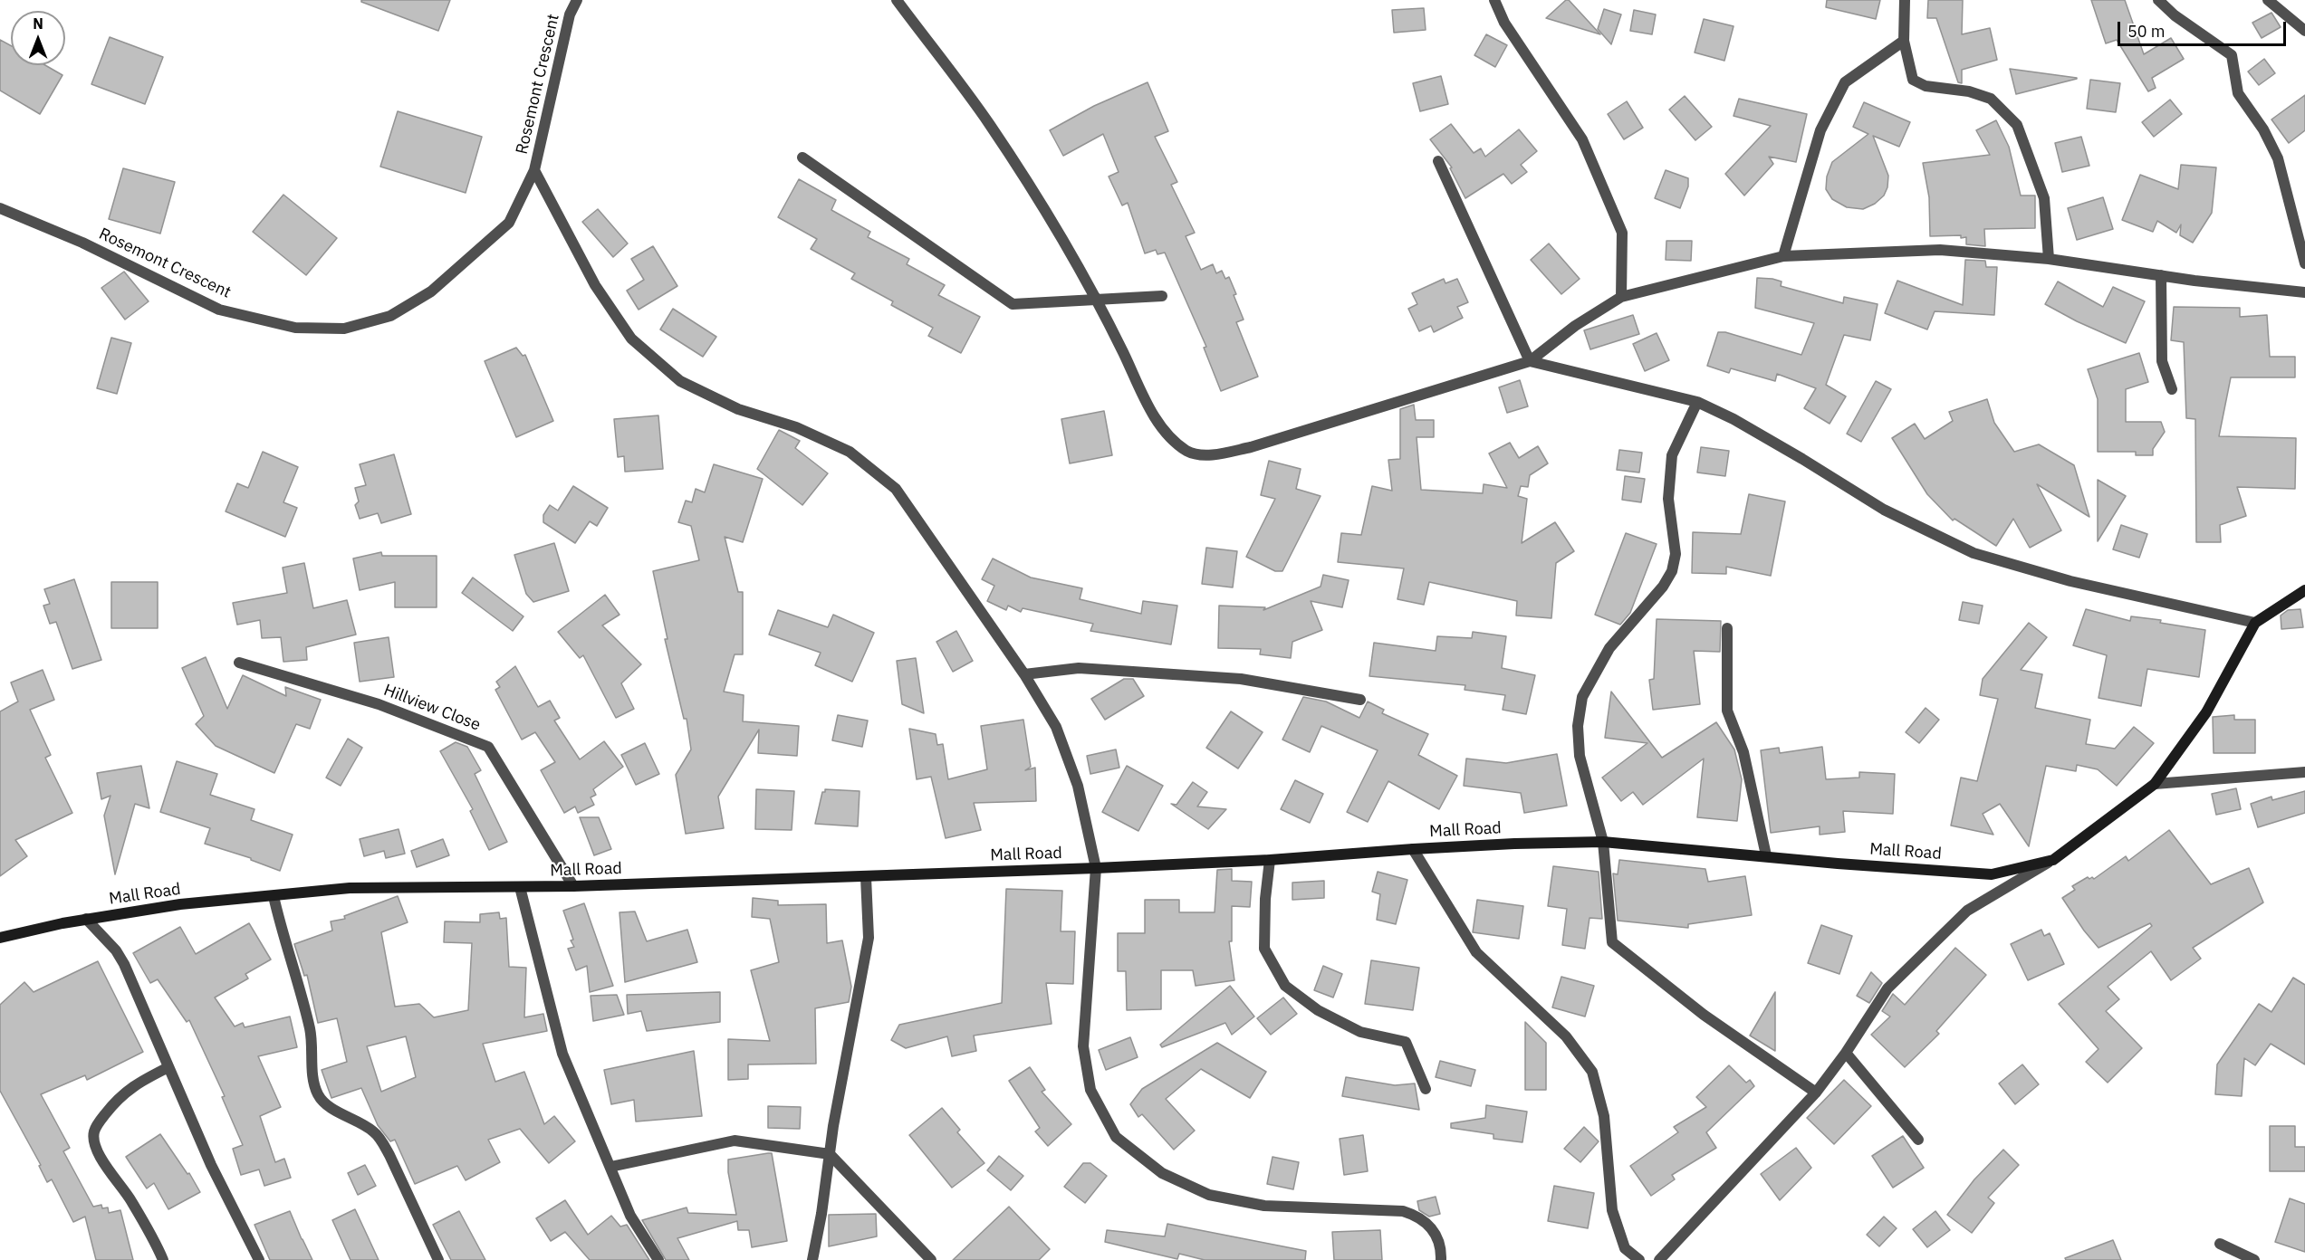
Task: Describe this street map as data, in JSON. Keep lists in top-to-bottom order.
{
  "streets": {
    "street": ["Rosemont Crescent", "Hillview Close", "Mall Road"]
  },
  "crossings": [
    ["Hillview Close", "Mall Road"]
  ],
  "scale_bar": "50 m",
  "north": "top"
}
